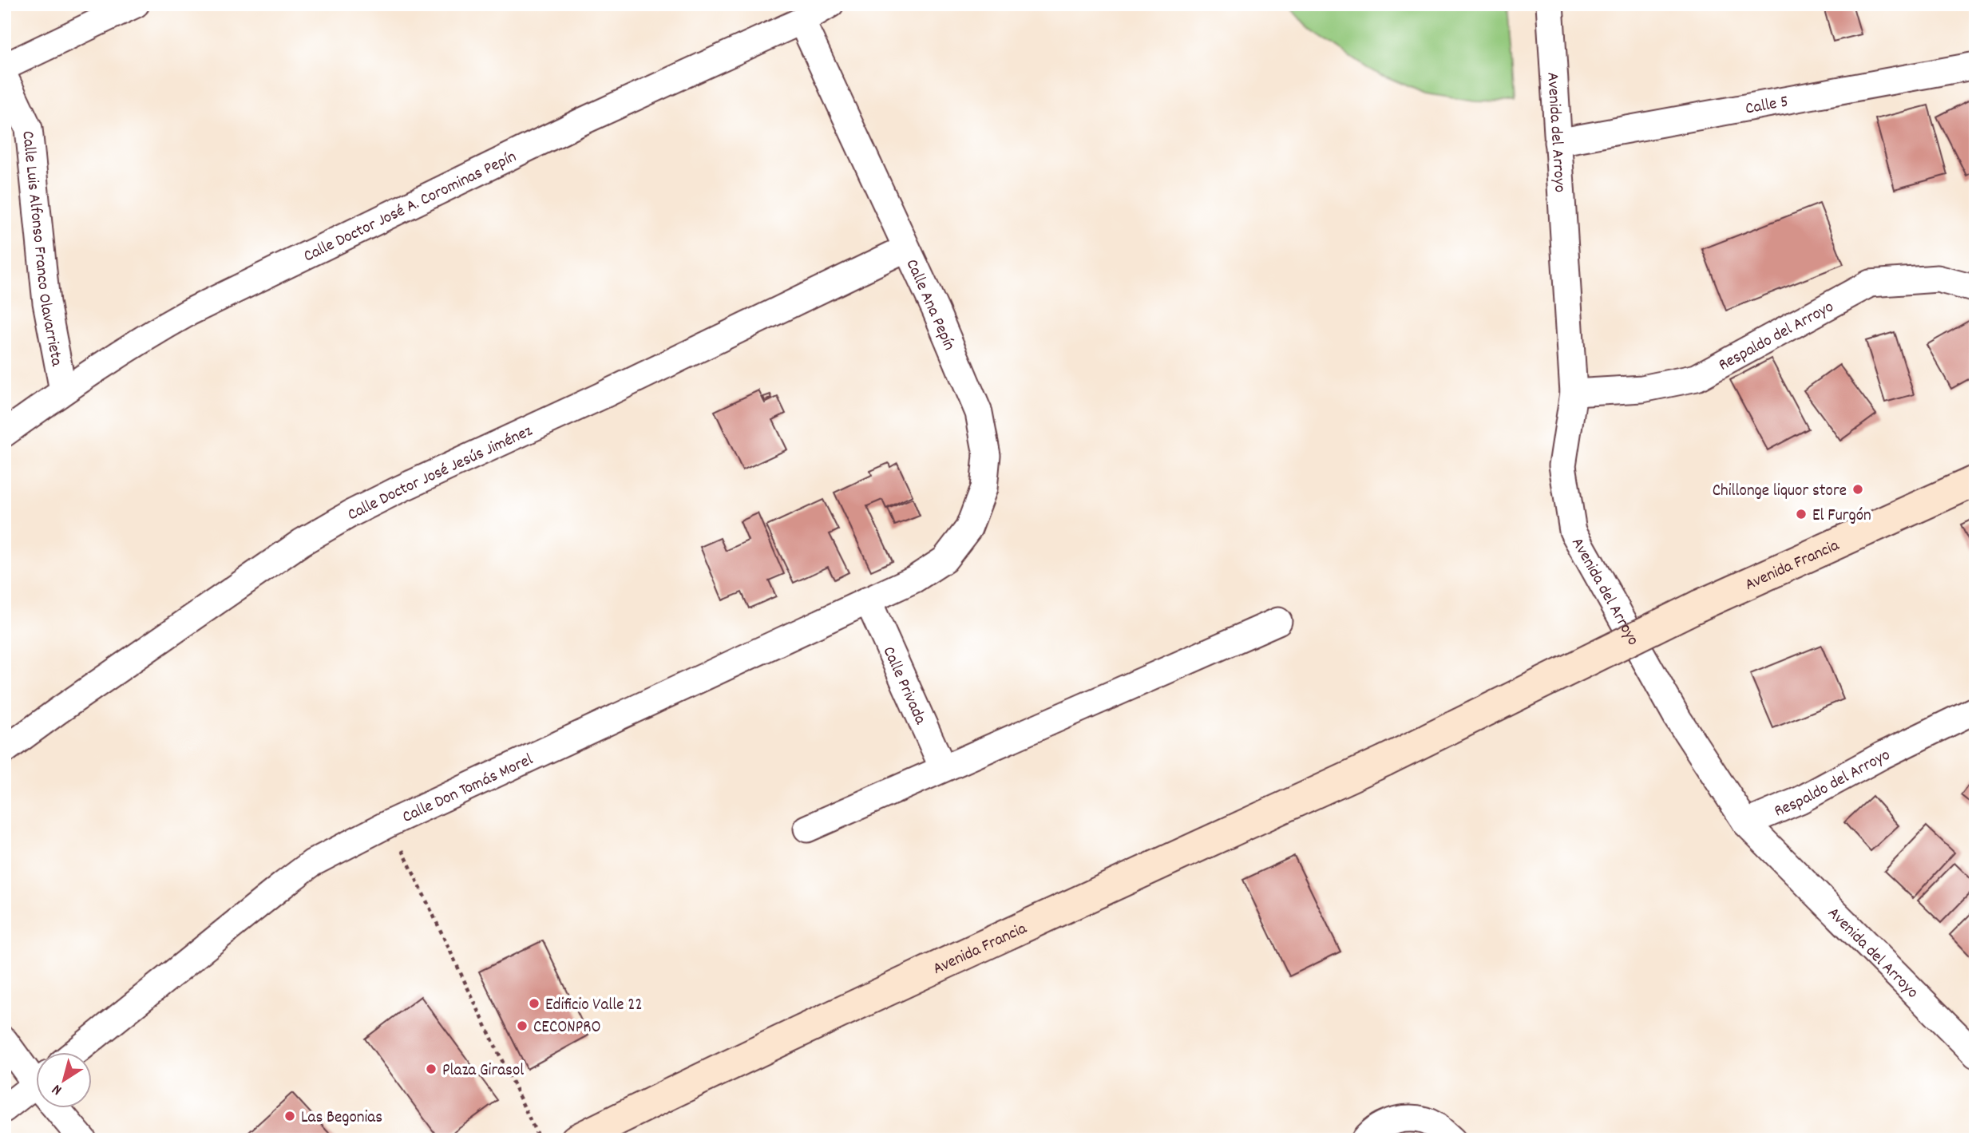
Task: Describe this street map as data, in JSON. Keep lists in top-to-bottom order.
{
  "streets": {
    "main road": ["Avenida Francia"],
    "street": [
      "Calle 5",
      "Avenida del Arroyo",
      "Calle Doctor José A. Corominas Pepín",
      "Calle Luis Alfonso Franco Olavarrieta",
      "Calle Ana Pepín",
      "Respaldo del Arroyo",
      "Calle Doctor José Jesús Jiménez",
      "Calle Privada",
      "Calle Don Tomás Morel"
    ]
  },
  "crossings": [
    ["Calle 5", "Avenida del Arroyo"],
    ["Avenida del Arroyo", "Respaldo del Arroyo"],
    ["Calle Doctor José A. Corominas Pepín", "Calle Luis Alfonso Franco Olavarrieta"],
    ["Calle Doctor José A. Corominas Pepín", "Calle Ana Pepín"],
    ["Calle Ana Pepín", "Calle Doctor José Jesús Jiménez"],
    ["Calle Ana Pepín", "Calle Don Tomás Morel"],
    ["Calle Privada", "Calle Don Tomás Morel"]
  ],
  "places": [
    "Chillonge liquor store",
    "El Furgón",
    "Edificio Valle 22",
    "CECONPRO",
    "Plaza Girasol",
    "Las Begonias"
  ],
  "north": "bottom left"
}
